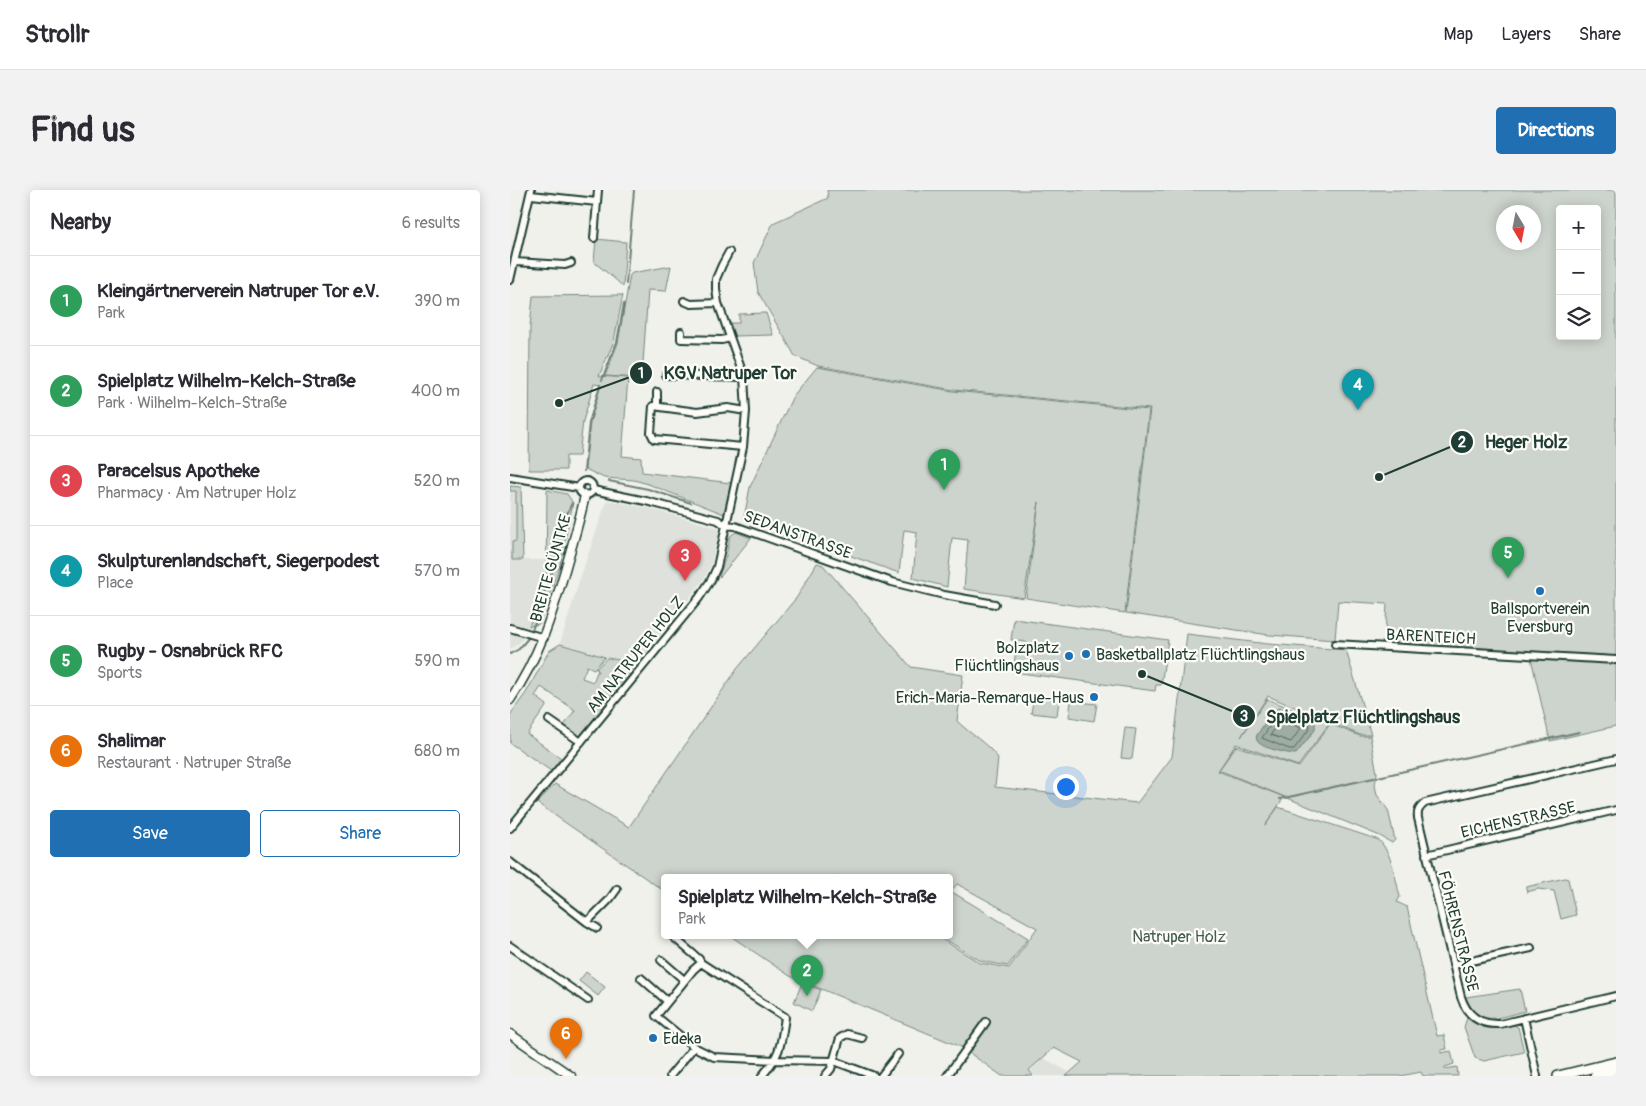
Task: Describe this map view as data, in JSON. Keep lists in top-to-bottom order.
{
  "streets": {
    "street": [
      "SEDANSTRASSE",
      "BREITE GÜNTKE",
      "BARENTEICH",
      "AM NATRUPER HOLZ",
      "EICHENSTRASSE",
      "FÖHRENSTRASSE"
    ]
  },
  "crossings": [
    ["SEDANSTRASSE", "BREITE GÜNTKE"],
    ["SEDANSTRASSE", "AM NATRUPER HOLZ"],
    ["EICHENSTRASSE", "FÖHRENSTRASSE"]
  ],
  "parks": ["Natruper Holz"],
  "places": [
    "KGV Natruper Tor",
    "Heger Holz",
    "Ballsportverein Eversburg",
    "Basketballplatz Flüchtlingshaus",
    "Bolzplatz Flüchtlingshaus",
    "Spielplatz Flüchtlingshaus",
    "Erich-Maria-Remarque-Haus",
    "Edeka"
  ],
  "north": "bottom",
  "page": {
    "header": "Strollr",
    "nav": ["Map", "Layers", "Share"],
    "buttons": [
      "Directions",
      ["Save", "Share"]
    ],
    "title": "Find us",
    "heading": ["Nearby", "6 results"],
    "map_buttons": ["+", "−"],
    "list": [
      {
        "mark": "1",
        "name": "Kleingärtnerverein Natruper Tor e.V.",
        "note": "Park",
        "value": "390 m"
      },
      {
        "mark": "2",
        "name": "Spielplatz Wilhelm-Kelch-Straße",
        "note": "Park · Wilhelm-Kelch-Straße",
        "value": "400 m"
      },
      {
        "mark": "3",
        "name": "Paracelsus Apotheke",
        "note": "Pharmacy · Am Natruper Holz",
        "value": "520 m"
      },
      {
        "mark": "4",
        "name": "Skulpturenlandschaft, Siegerpodest",
        "note": "Place",
        "value": "570 m"
      },
      {
        "mark": "5",
        "name": "Rugby - Osnabrück RFC",
        "note": "Sports",
        "value": "590 m"
      },
      {
        "mark": "6",
        "name": "Shalimar",
        "note": "Restaurant · Natruper Straße",
        "value": "680 m"
      }
    ],
    "pins": [
      "4",
      "1",
      "5",
      "3",
      "2",
      "6"
    ],
    "popup": ["Spielplatz Wilhelm-Kelch-Straße", "Park"]
  }
}
